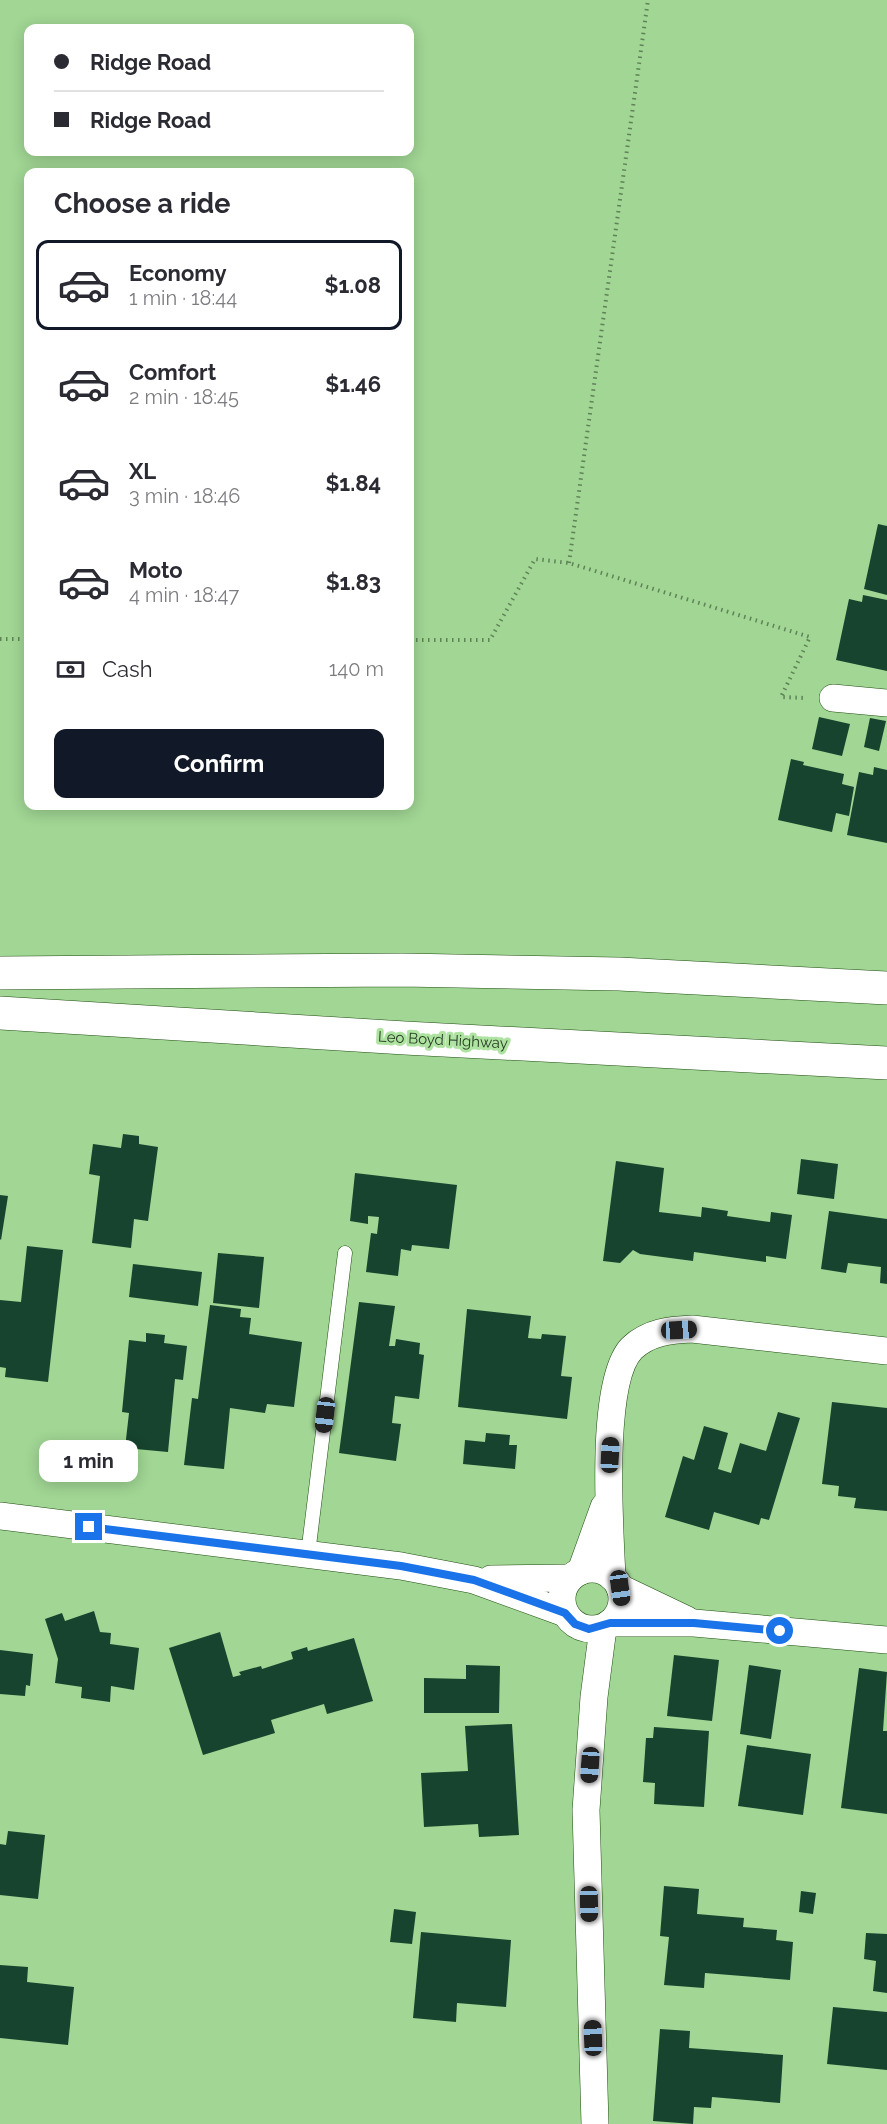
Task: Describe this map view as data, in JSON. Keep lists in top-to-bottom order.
{
  "streets": {
    "highway": ["Leo Boyd Highway"]
  },
  "page": {
    "banner": ["Ridge Road", "Ridge Road"],
    "heading": "Choose a ride",
    "list": [
      {
        "name": "Economy",
        "note": "1 min · 18:44",
        "value": "$1.08"
      },
      {
        "name": "Comfort",
        "note": "2 min · 18:45",
        "value": "$1.46"
      },
      {
        "name": "XL",
        "note": "3 min · 18:46",
        "value": "$1.84"
      },
      {
        "name": "Moto",
        "note": "4 min · 18:47",
        "value": "$1.83"
      }
    ],
    "pay": ["Cash", "140 m"],
    "buttons": "Confirm",
    "bubble": "1 min"
  }
}
